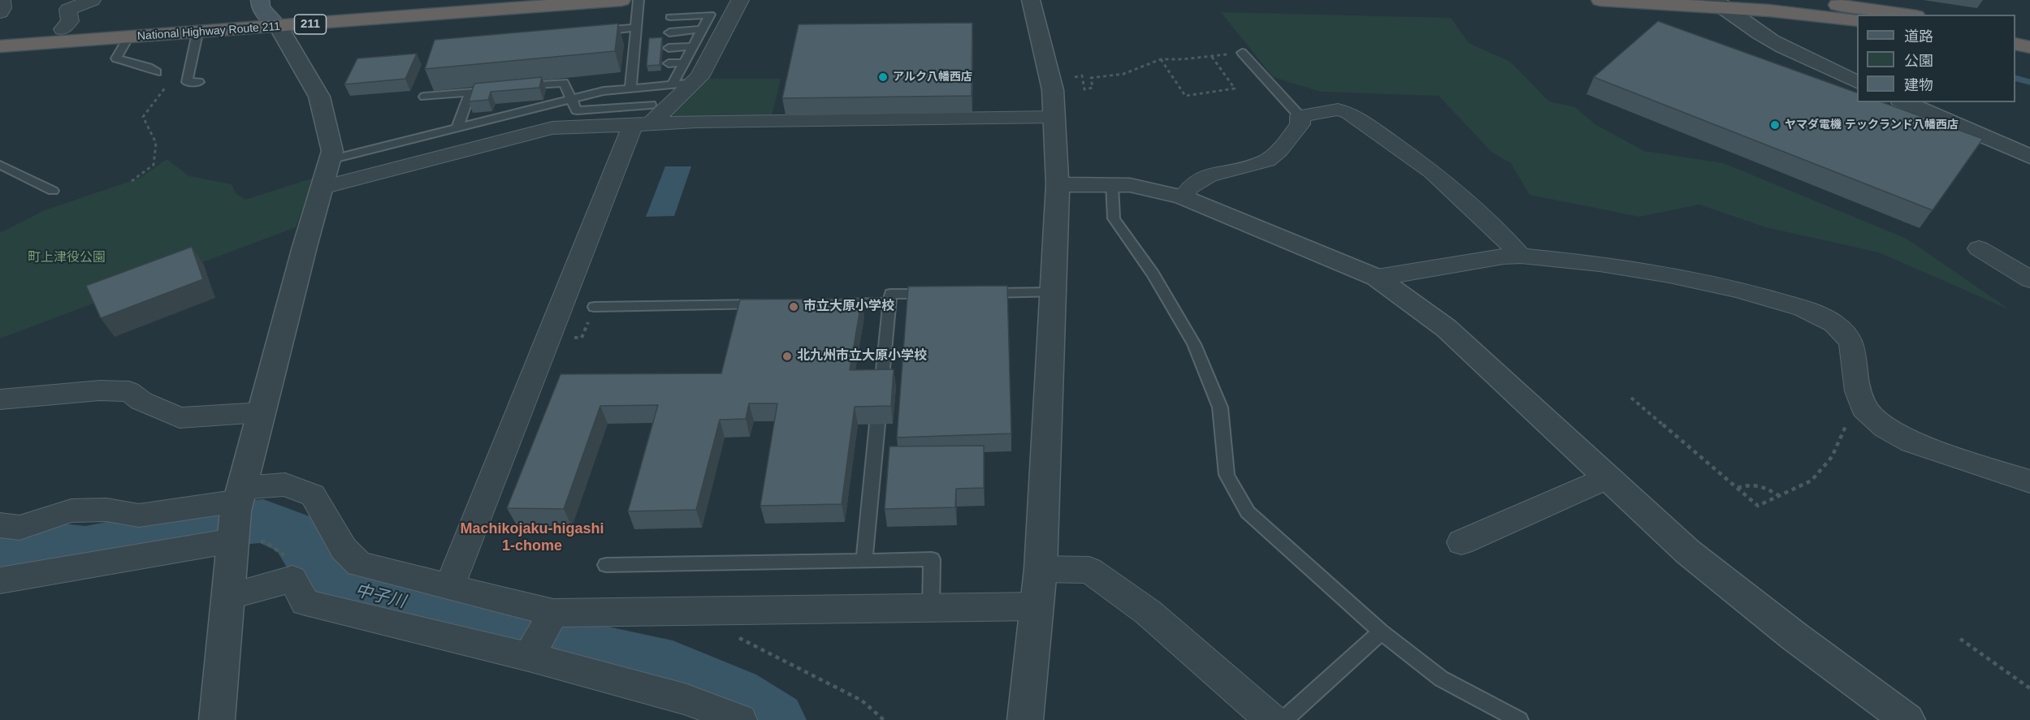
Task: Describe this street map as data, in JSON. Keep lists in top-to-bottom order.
{
  "streets": {
    "highway": ["211", "National Highway Route 211"]
  },
  "districts": ["Machikojaku-higashi 1-chome"],
  "water": ["中子川"],
  "parks": ["町上津役公園"],
  "places": [
    "アルク八幡西店",
    "ヤマダ電機 テックランド八幡西店",
    "市立大原小学校",
    "北九州市立大原小学校"
  ],
  "legend": ["道路", "公園", "建物"]
}
